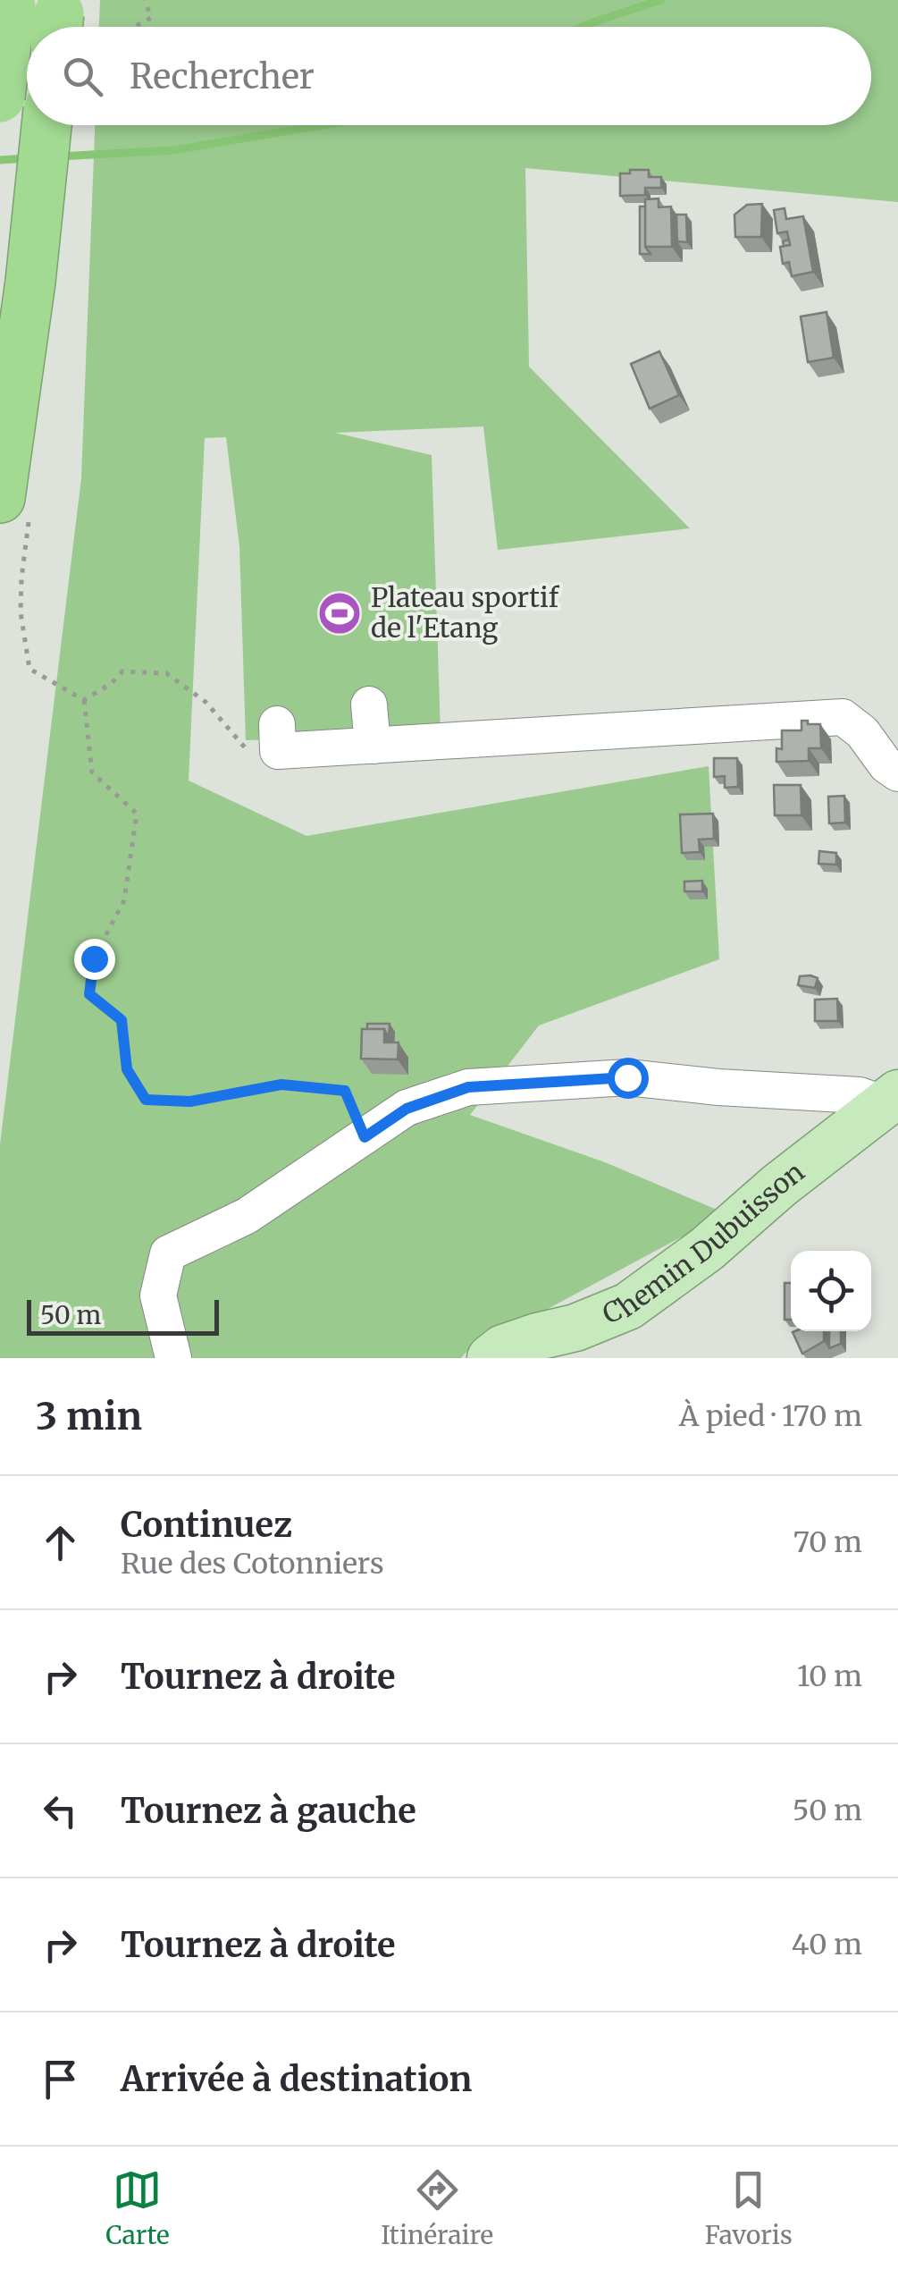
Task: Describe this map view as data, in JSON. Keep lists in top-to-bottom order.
{
  "streets": {
    "main road": ["Chemin Dubuisson"]
  },
  "places": {
    "sports": ["Plateau sportif de l'Etang"]
  },
  "scale_bar": "50 m",
  "page": {
    "search": "Rechercher",
    "scale": "50 m",
    "heading": ["3 min", "À pied · 170 m"],
    "list": [
      ["Continuez", "Rue des Cotonniers", "70 m"],
      ["Tournez à droite", "10 m"],
      ["Tournez à gauche", "50 m"],
      ["Tournez à droite", "40 m"],
      "Arrivée à destination"
    ],
    "nav": ["Carte", "Itinéraire", "Favoris"]
  }
}
